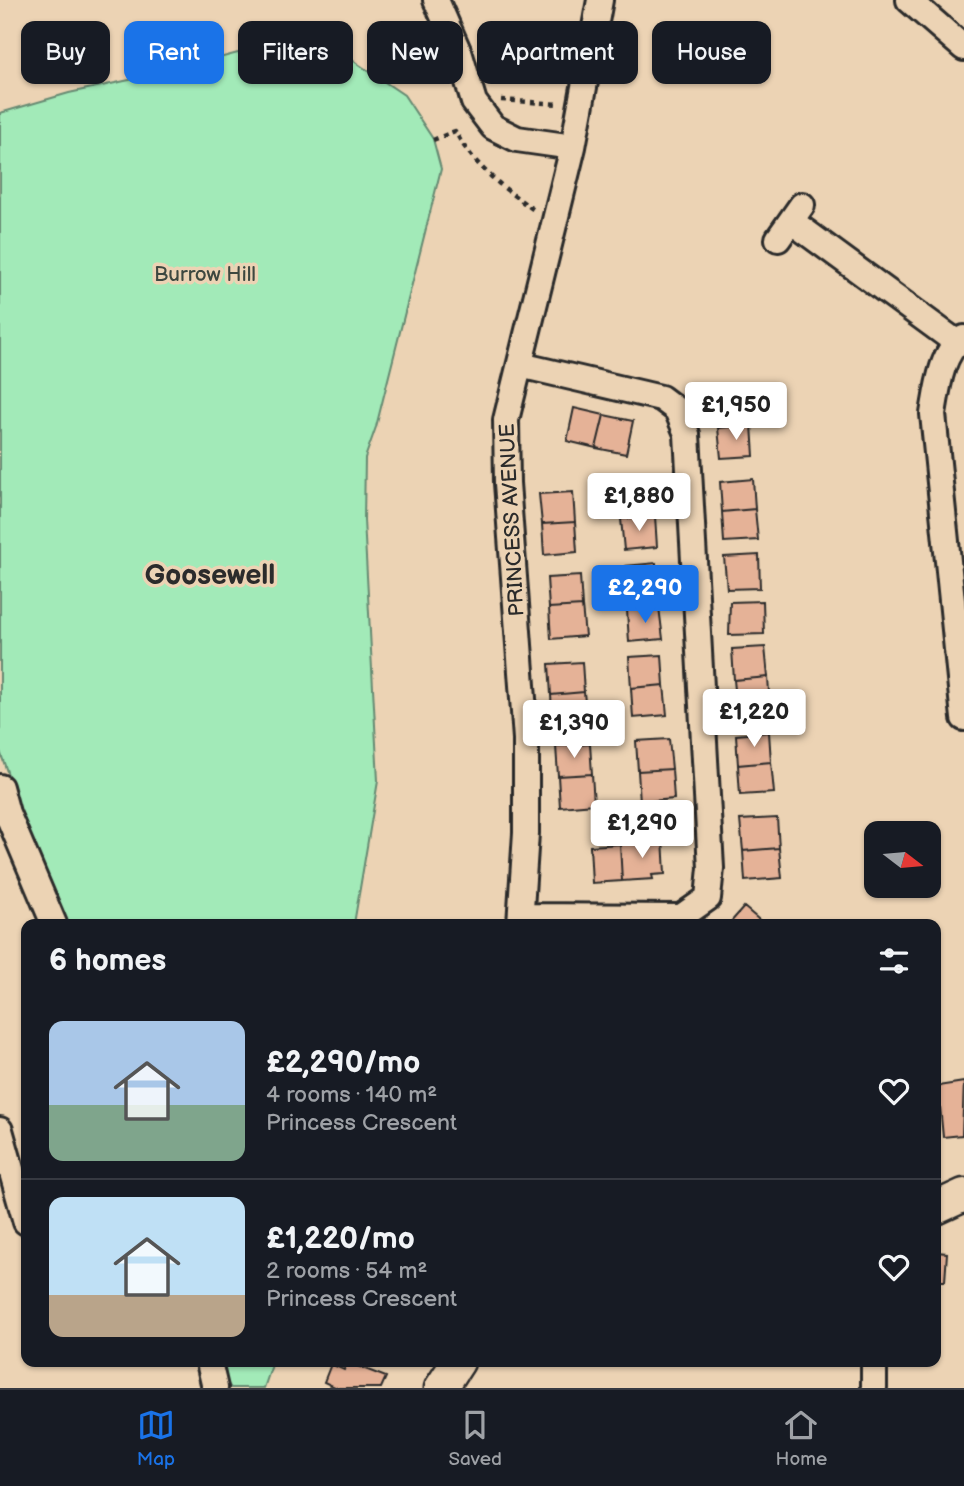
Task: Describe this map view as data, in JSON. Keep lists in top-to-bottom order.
{
  "streets": {
    "street": ["PRINCESS AVENUE"]
  },
  "districts": ["Goosewell"],
  "parks": ["Burrow Hill"],
  "north": "right",
  "page": {
    "chip": [
      "Buy",
      "Rent",
      "Filters",
      "New",
      "Apartment",
      "House"
    ],
    "price": [
      "£1,950",
      "£1,880",
      "£2,290",
      "£1,220",
      "£1,390",
      "£1,290"
    ],
    "heading": "6 homes",
    "list": [
      {
        "name": "£2,290/mo",
        "note": "4 rooms · 140 m² · Princess Crescent"
      },
      {
        "name": "£1,220/mo",
        "note": "2 rooms · 54 m² · Princess Crescent"
      }
    ],
    "tabs": ["Map", "Saved", "Home"]
  }
}
